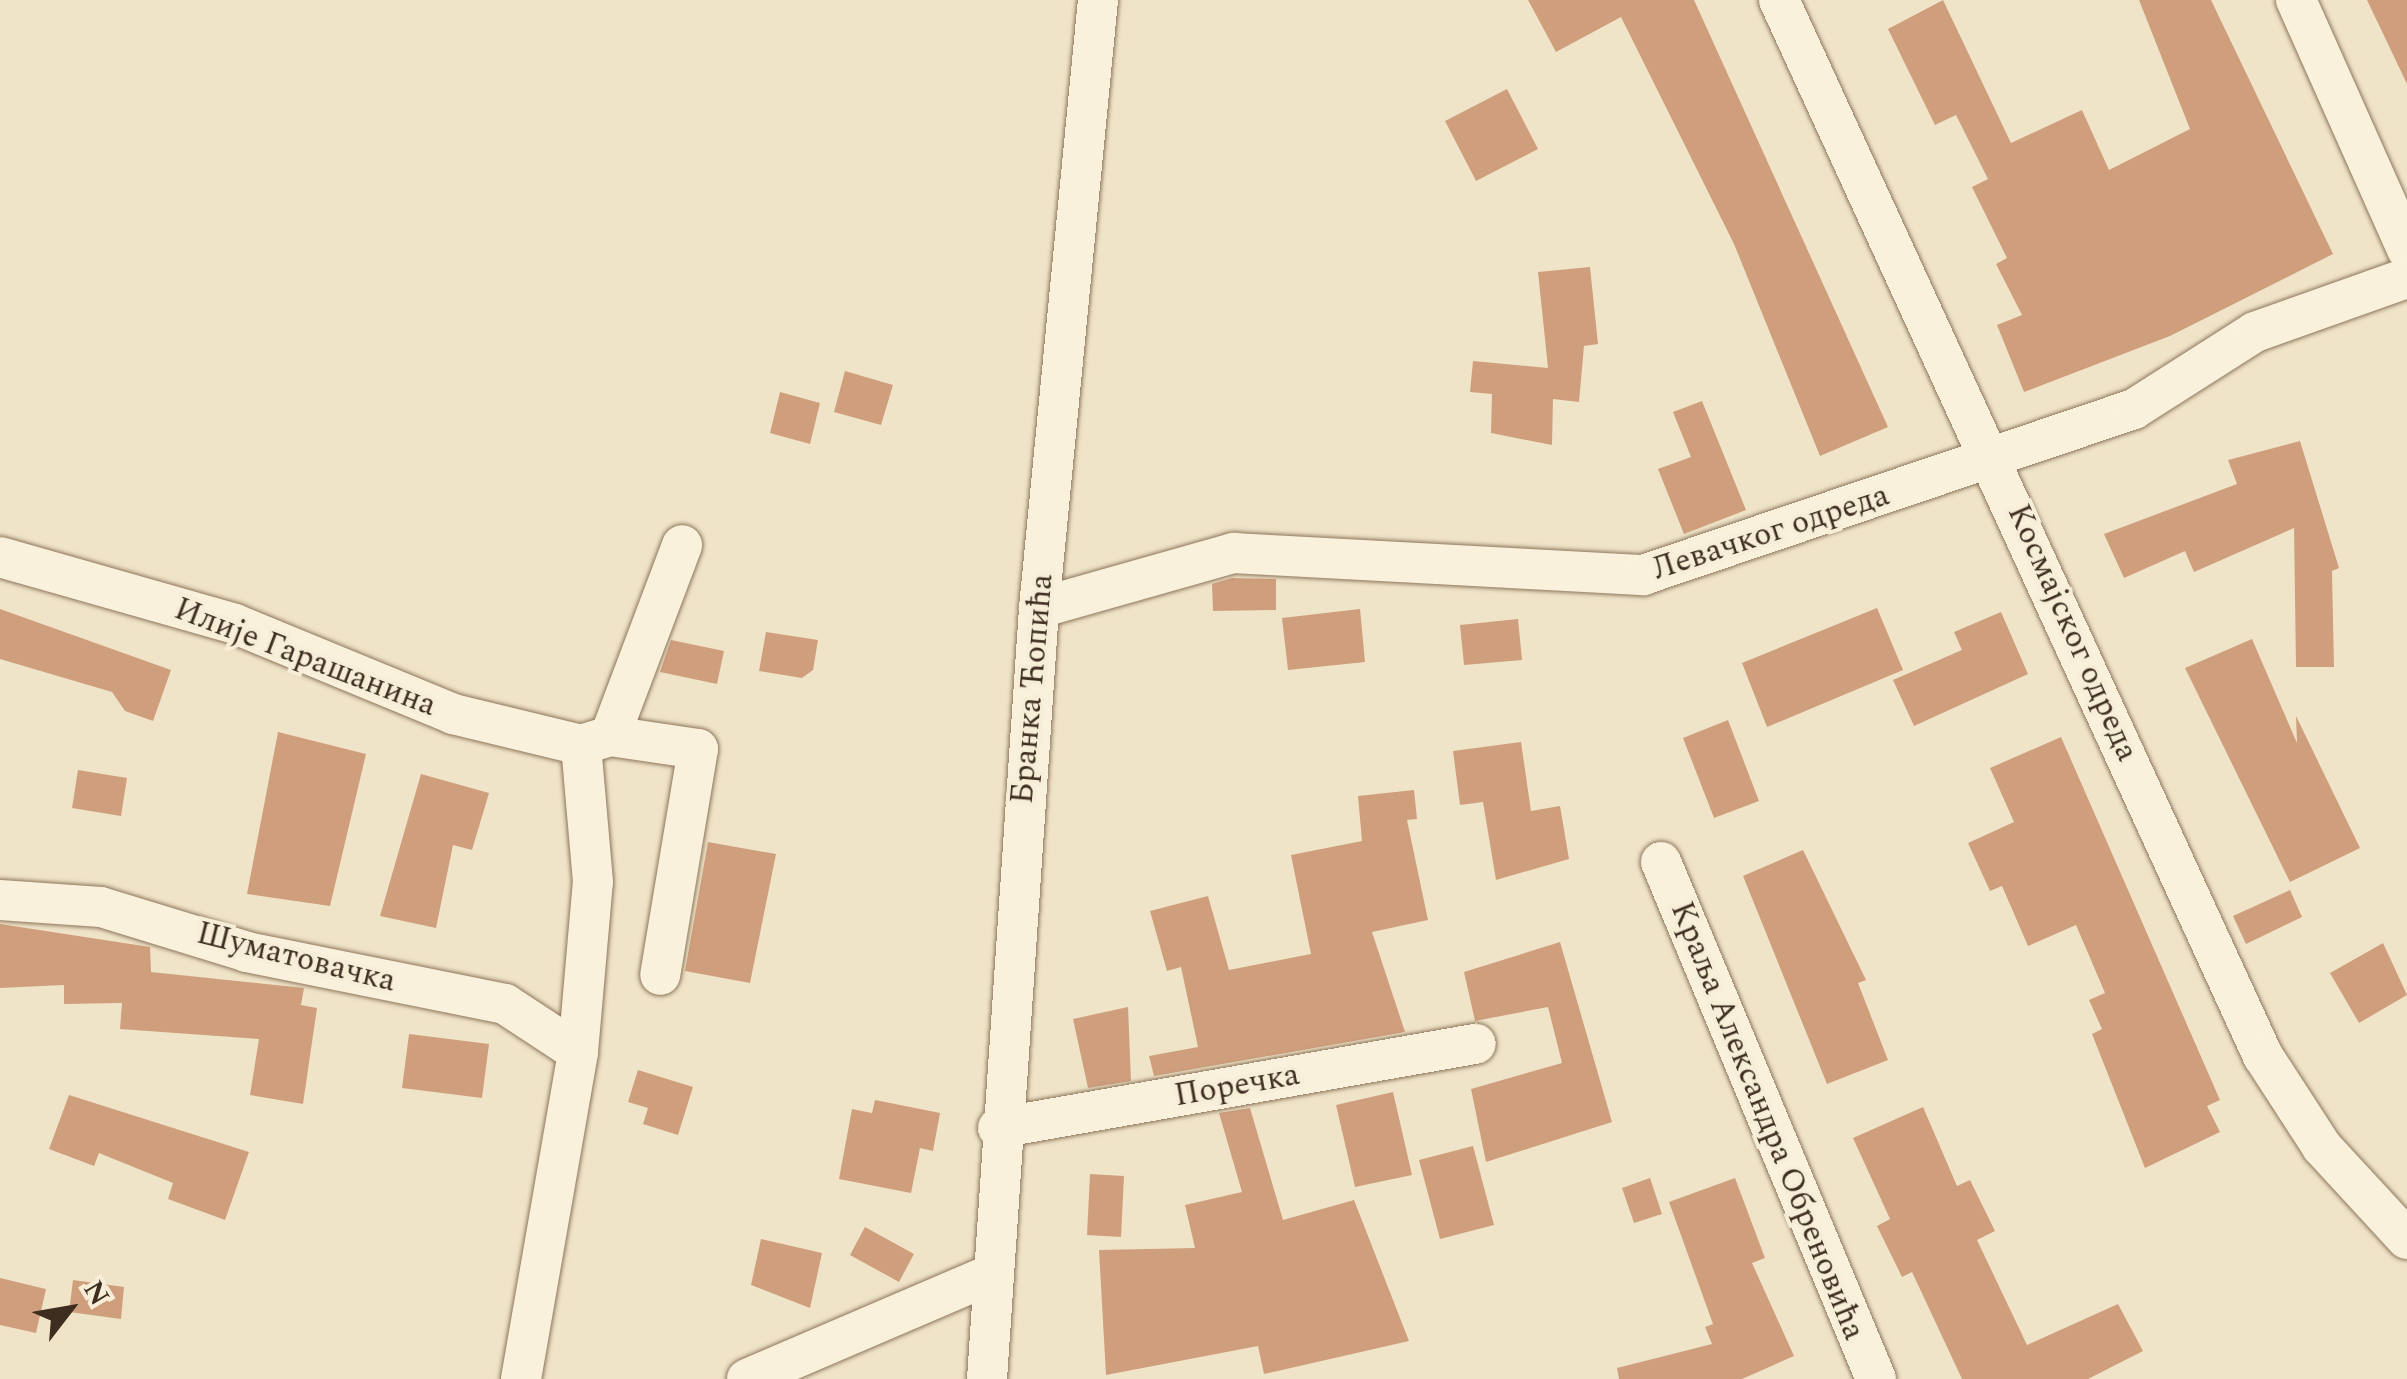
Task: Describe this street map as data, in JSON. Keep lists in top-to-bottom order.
{
  "streets": {
    "street": [
      "Левачког одреда",
      "Космајског одреда",
      "Илије Гарашанина",
      "Бранка Ћопића",
      "Шуматовачка",
      "Поречка",
      "Краља Александра Обреновића"
    ]
  },
  "crossings": [
    ["Левачког одреда", "Космајског одреда"],
    ["Левачког одреда", "Бранка Ћопића"],
    ["Бранка Ћопића", "Поречка"]
  ],
  "north": "top right"
}
